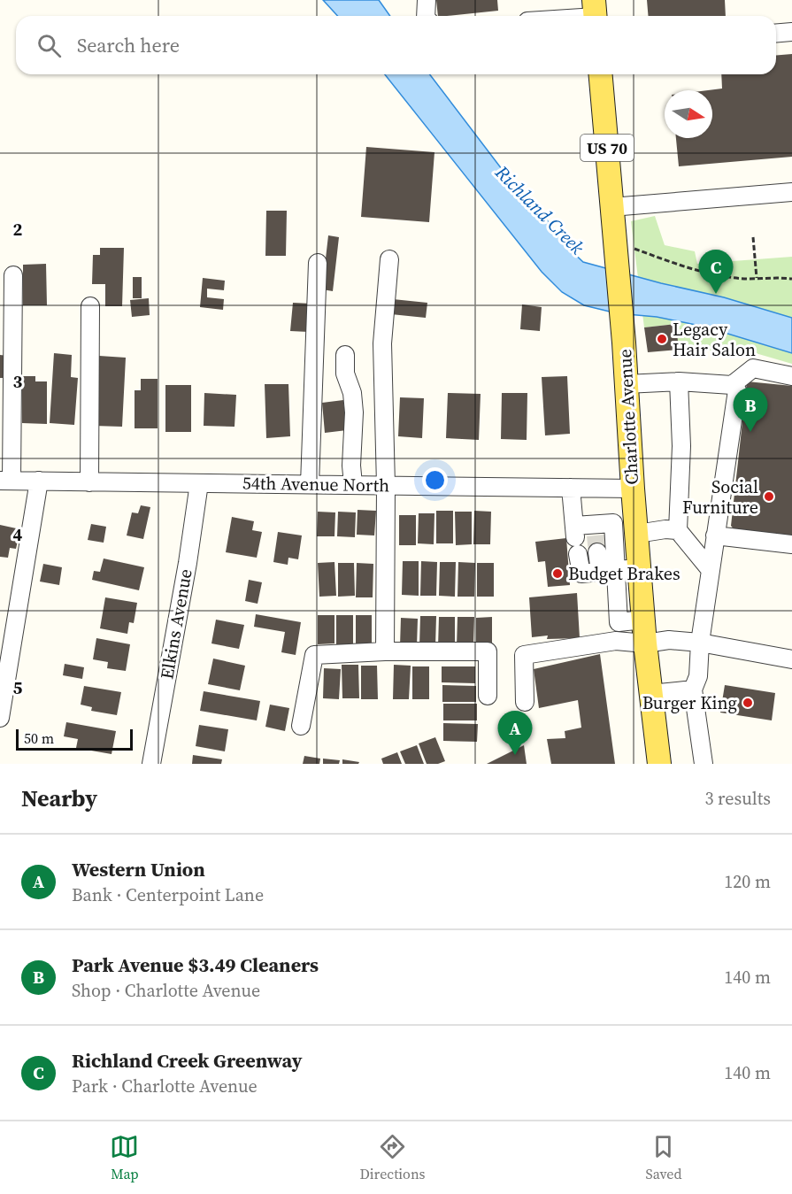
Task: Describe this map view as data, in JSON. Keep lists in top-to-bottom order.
{
  "streets": {
    "main road": ["US 70", "Charlotte Avenue"],
    "street": ["54th Avenue North", "Elkins Avenue"]
  },
  "crossings": [
    ["Charlotte Avenue", "54th Avenue North"],
    ["54th Avenue North", "Elkins Avenue"]
  ],
  "water": ["Richland Creek"],
  "places": [
    "Legacy Hair Salon",
    "Social Furniture",
    "Budget Brakes",
    "Burger King"
  ],
  "scale_bar": "50 m",
  "north": "right",
  "page": {
    "search": "Search here",
    "pins": ["C", "B", "A"],
    "scale": "50 m",
    "heading": ["Nearby", "3 results"],
    "list": [
      {
        "mark": "A",
        "name": "Western Union",
        "note": "Bank · Centerpoint Lane",
        "value": "120 m"
      },
      {
        "mark": "B",
        "name": "Park Avenue $3.49 Cleaners",
        "note": "Shop · Charlotte Avenue",
        "value": "140 m"
      },
      {
        "mark": "C",
        "name": "Richland Creek Greenway",
        "note": "Park · Charlotte Avenue",
        "value": "140 m"
      }
    ],
    "nav": ["Map", "Directions", "Saved"]
  },
  "grid": {
    "rows": [
      "2",
      "3",
      "4",
      "5"
    ]
  }
}
